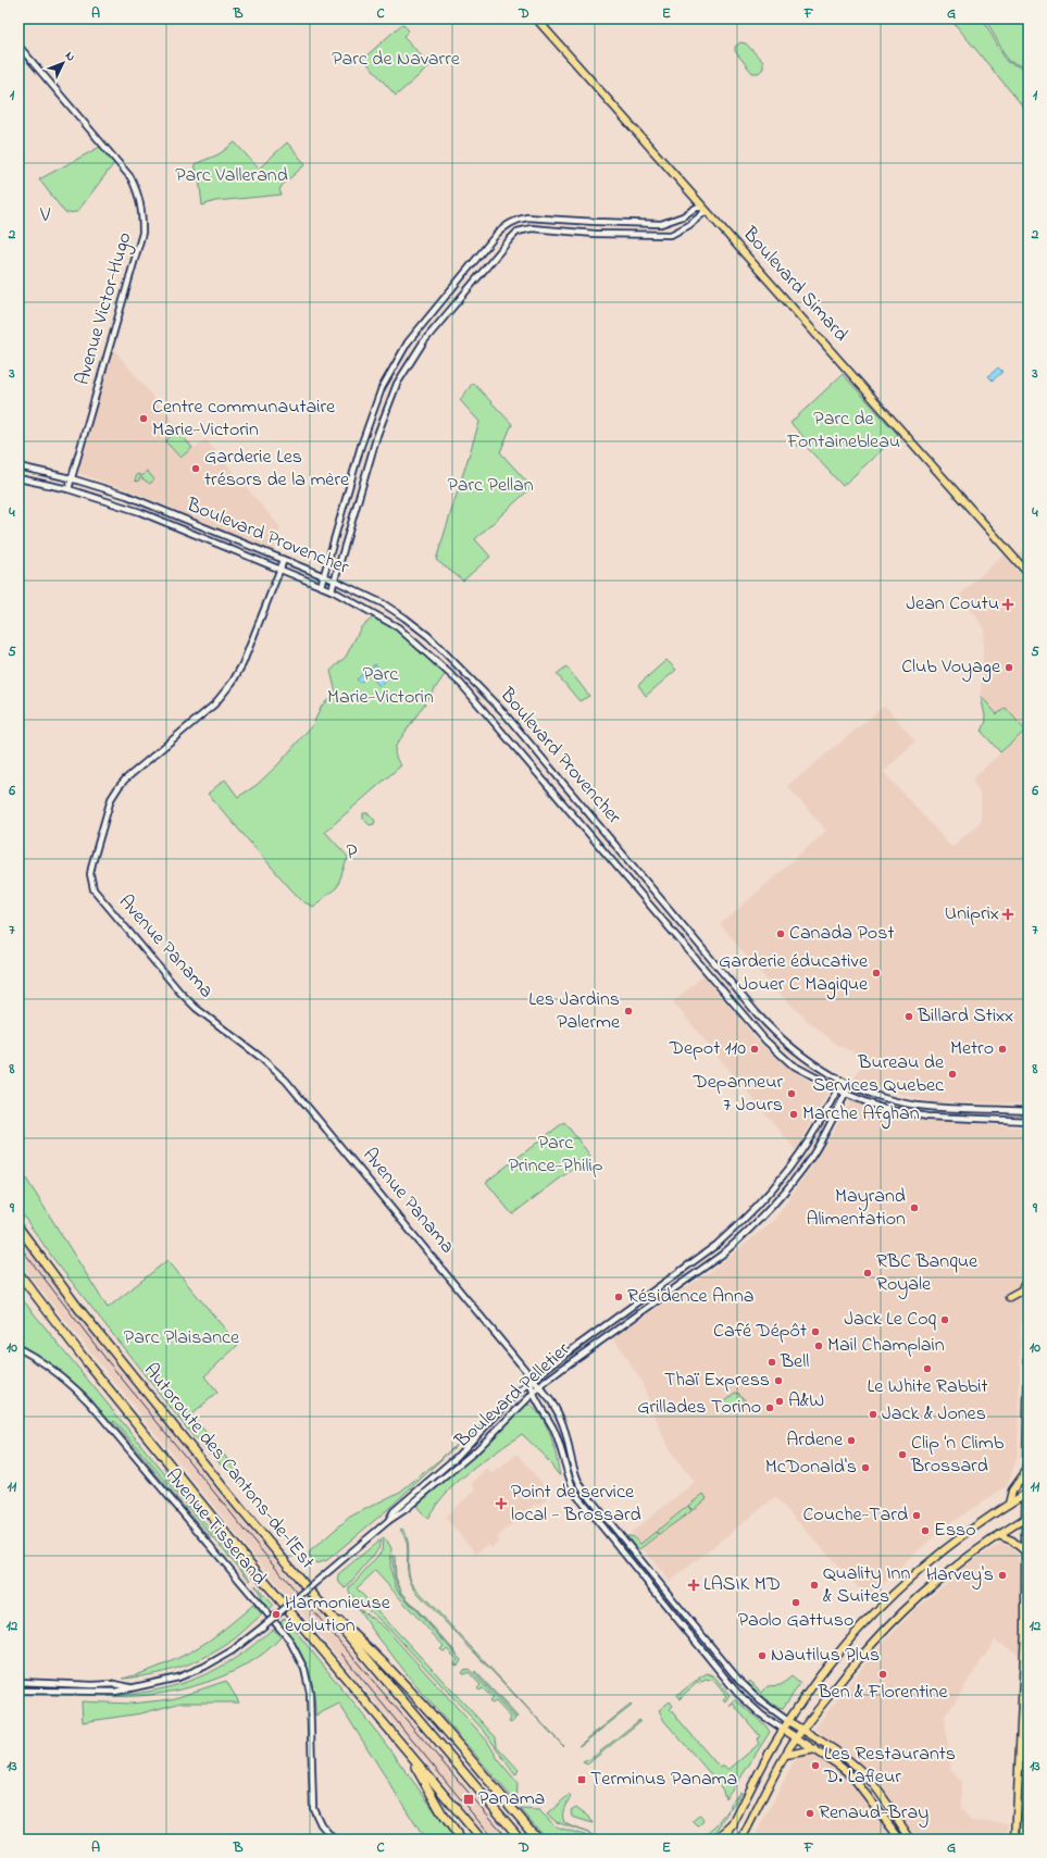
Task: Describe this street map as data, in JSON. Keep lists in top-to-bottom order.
{
  "streets": {
    "highway": ["Autoroute des Cantons-de-l'Est"],
    "main road": ["Boulevard Simard", "Avenue Panama"],
    "street": [
      "Avenue Victor-Hugo",
      "Boulevard Provencher",
      "Boulevard Pelletier",
      "Avenue Tisserand"
    ]
  },
  "crossings": [
    ["Avenue Victor-Hugo", "Boulevard Provencher"],
    ["Boulevard Provencher", "Avenue Panama"],
    ["Boulevard Provencher", "Boulevard Pelletier"],
    ["Avenue Panama", "Boulevard Pelletier"]
  ],
  "districts": ["V", "P"],
  "parks": [
    "Parc de Navarre",
    "Parc Vallerand",
    "Parc de Fontainebleau",
    "Parc Pellan",
    "Parc Marie-Victorin",
    "Parc Prince-Philip",
    "Parc Plaisance"
  ],
  "places": {
    "other": [
      "Centre communautaire Marie-Victorin",
      "Garderie Les trésors de la mère",
      "Club Voyage",
      "Canada Post",
      "Garderie éducative Jouer C Magique",
      "Les Jardins Palerme",
      "Billard Stixx",
      "Depot 110",
      "Metro",
      "Bureau de Services Quebec",
      "Depanneur 7 Jours",
      "Marche Afghan",
      "Mayrand Alimentation",
      "RBC Banque Royale",
      "Résidence Anna",
      "Jack Le Coq",
      "Café Dépôt",
      "Mail Champlain",
      "Bell",
      "Le White Rabbit",
      "Thaï Express",
      "A&W",
      "Grillades Torino",
      "Jack & Jones",
      "Ardene",
      "Clip ‘n Climb Brossard",
      "McDonald's",
      "Couche-Tard",
      "Esso",
      "Harvey's",
      "Quality Inn & Suites",
      "Paolo Gattuso",
      "Harmonieuse évolution",
      "Nautilus Plus",
      "Ben & Florentine",
      "Les Restaurants D. Lafleur",
      "Renaud-Bray"
    ],
    "health": [
      "Jean Coutu",
      "Uniprix",
      "Point de service local - Brossard",
      "LASIK MD"
    ],
    "transit": ["Terminus Panama", "Panama"]
  },
  "north": "top right",
  "grid": {
    "columns": [
      "A",
      "B",
      "C",
      "D",
      "E",
      "F",
      "G"
    ],
    "rows": [
      "1",
      "2",
      "3",
      "4",
      "5",
      "6",
      "7",
      "8",
      "9",
      "10",
      "11",
      "12",
      "13"
    ]
  }
}
